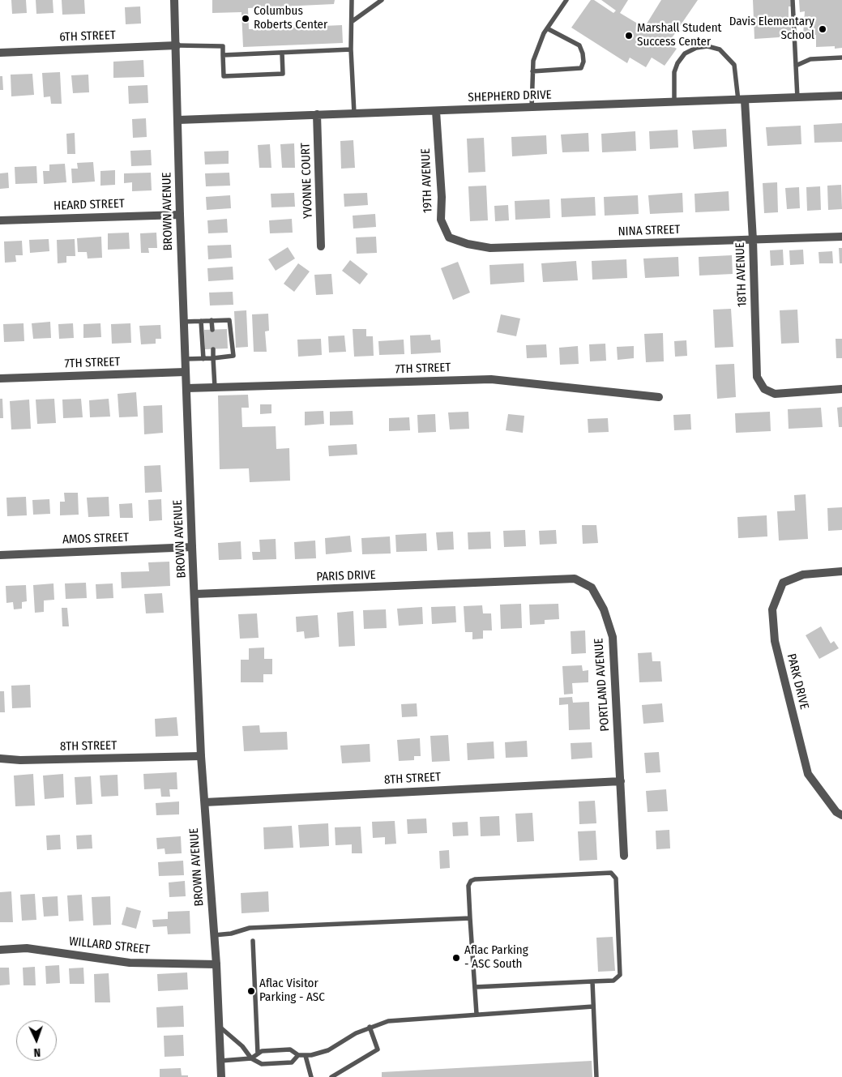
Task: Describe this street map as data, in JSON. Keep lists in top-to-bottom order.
{
  "streets": {
    "street": [
      "6TH STREET",
      "SHEPHERD DRIVE",
      "YVONNE COURT",
      "19TH AVENUE",
      "HEARD STREET",
      "BROWN AVENUE",
      "NINA STREET",
      "18TH AVENUE",
      "7TH STREET",
      "AMOS STREET",
      "PARIS DRIVE",
      "PARK DRIVE",
      "PORTLAND AVENUE",
      "8TH STREET",
      "WILLARD STREET"
    ]
  },
  "crossings": [
    ["6TH STREET", "BROWN AVENUE"],
    ["SHEPHERD DRIVE", "YVONNE COURT"],
    ["SHEPHERD DRIVE", "19TH AVENUE"],
    ["SHEPHERD DRIVE", "BROWN AVENUE"],
    ["SHEPHERD DRIVE", "18TH AVENUE"],
    ["19TH AVENUE", "NINA STREET"],
    ["HEARD STREET", "BROWN AVENUE"],
    ["BROWN AVENUE", "7TH STREET"],
    ["BROWN AVENUE", "AMOS STREET"],
    ["BROWN AVENUE", "PARIS DRIVE"],
    ["BROWN AVENUE", "8TH STREET"],
    ["BROWN AVENUE", "WILLARD STREET"],
    ["NINA STREET", "18TH AVENUE"],
    ["PARIS DRIVE", "PORTLAND AVENUE"],
    ["PORTLAND AVENUE", "8TH STREET"]
  ],
  "places": [
    "Columbus Roberts Center",
    "Davis Elementary School",
    "Marshall Student Success Center",
    "Aflac Parking - ASC South",
    "Aflac Visitor Parking - ASC"
  ],
  "north": "bottom"
}
